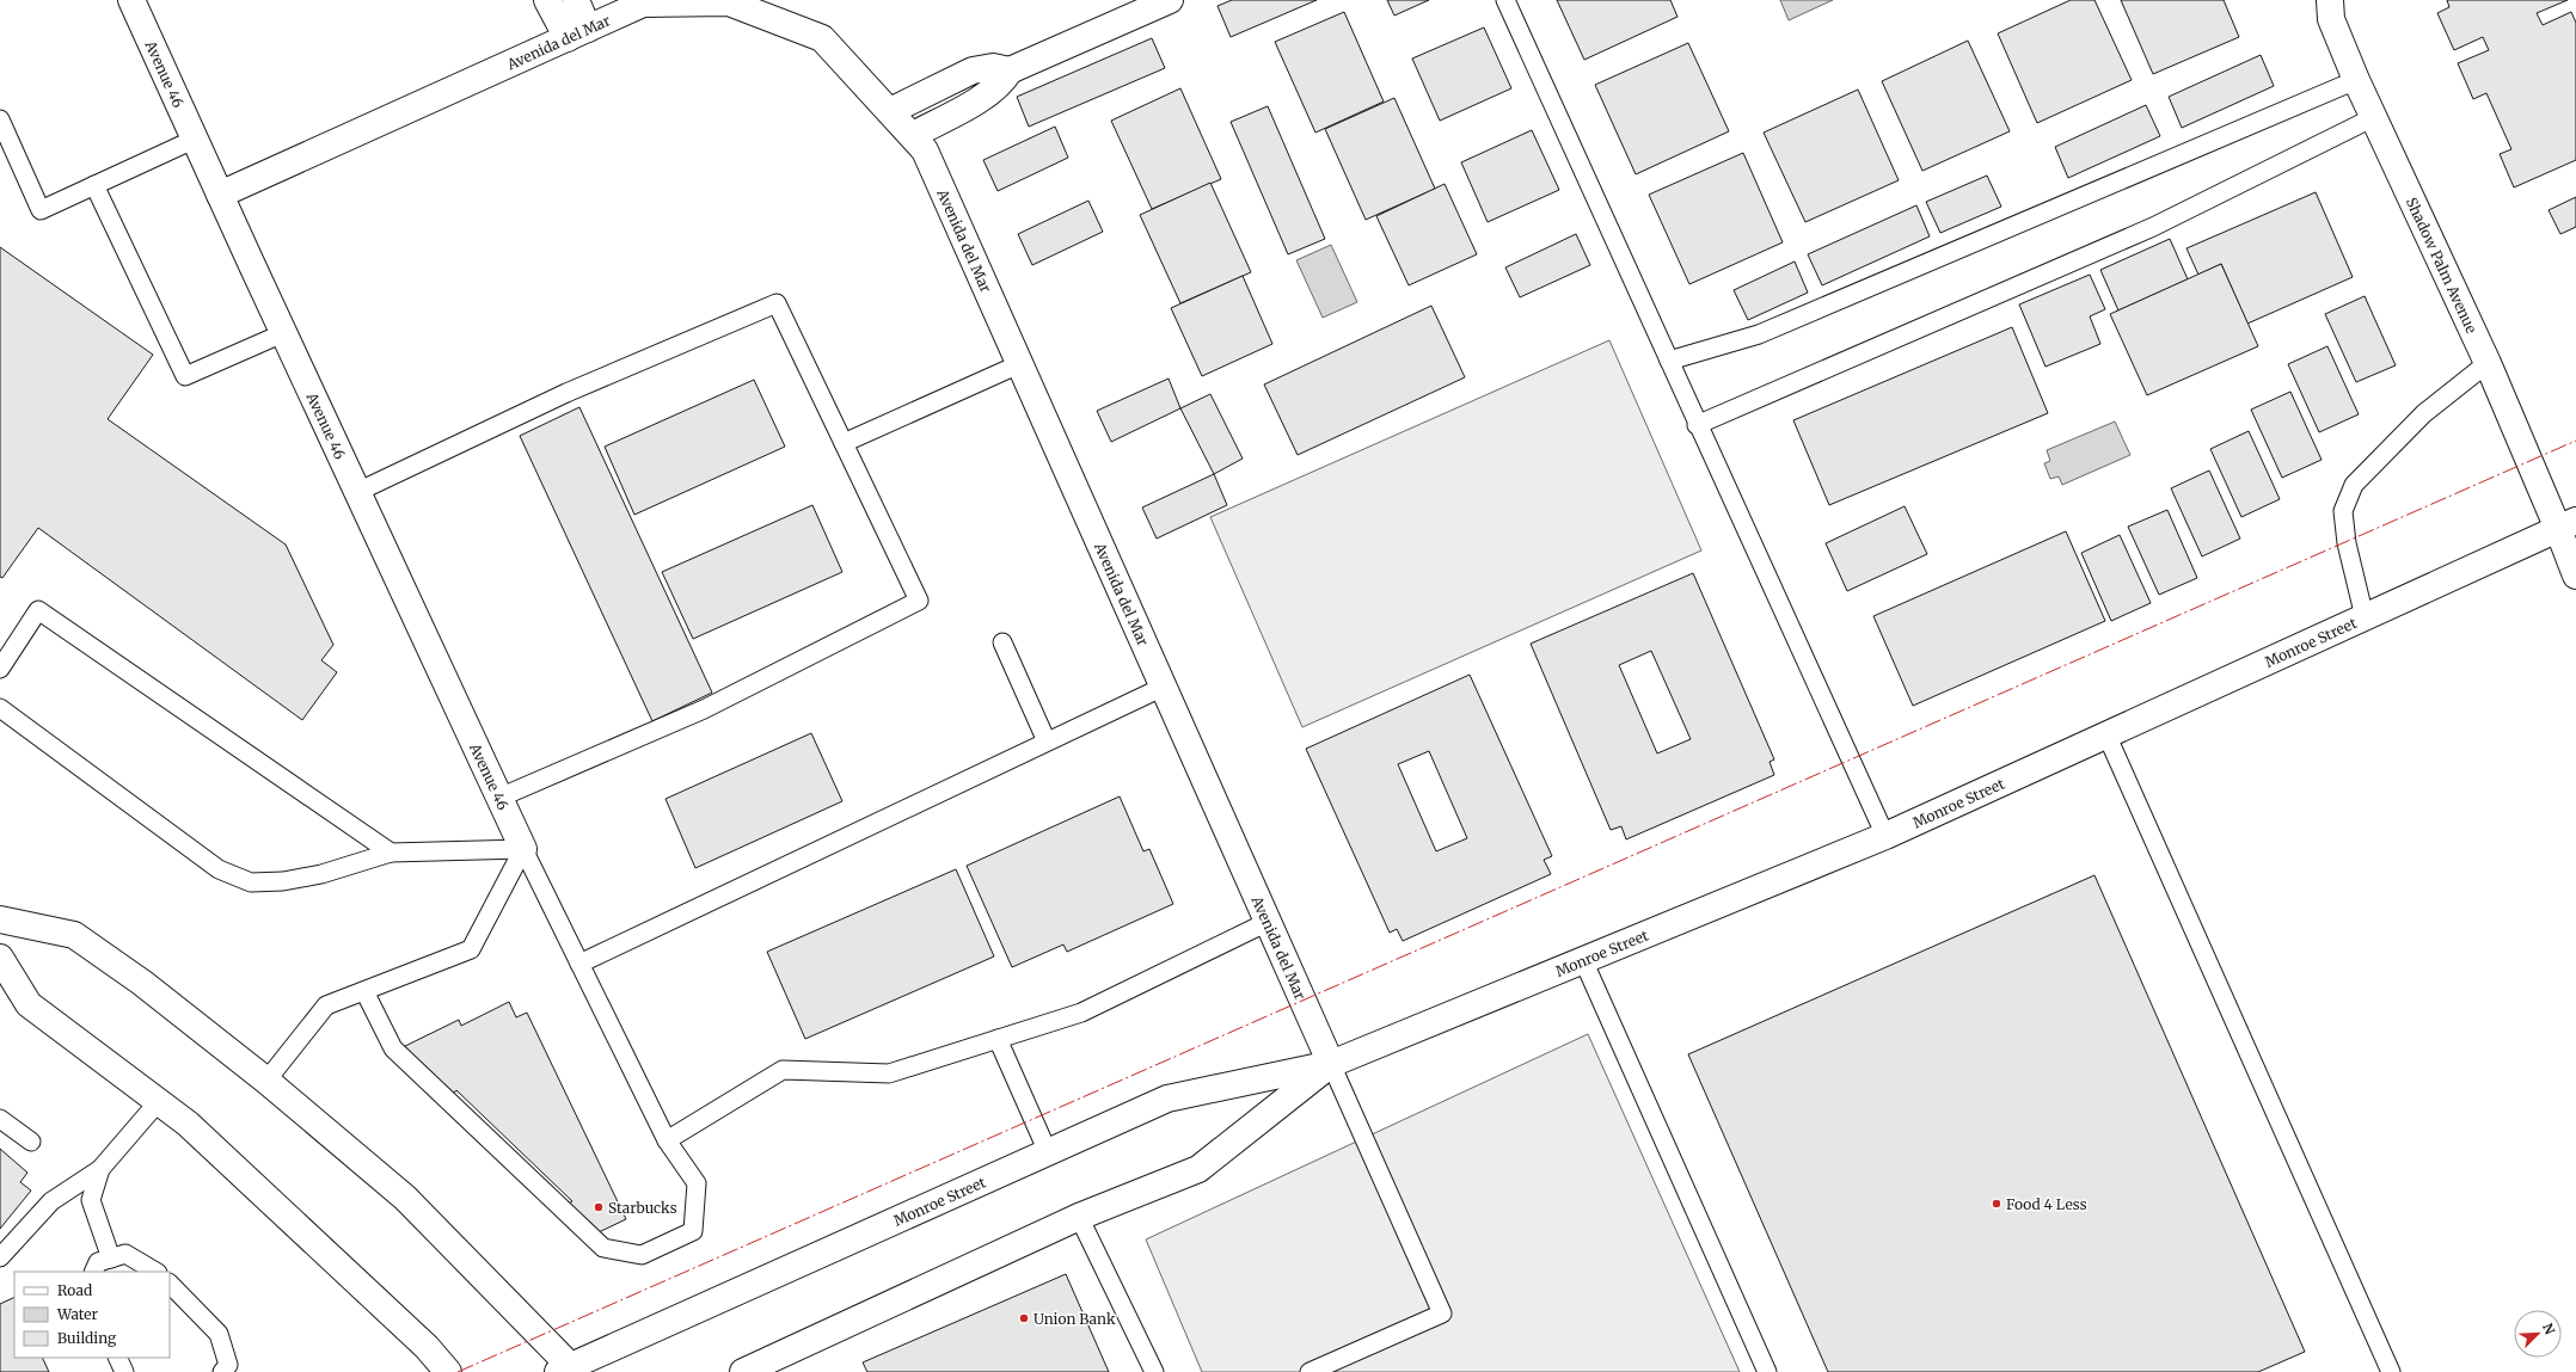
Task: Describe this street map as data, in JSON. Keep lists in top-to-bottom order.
{
  "streets": {
    "main road": [
      "Avenida del Mar",
      "Avenue 46",
      "Shadow Palm Avenue",
      "Monroe Street"
    ]
  },
  "crossings": [
    ["Avenida del Mar", "Avenue 46"],
    ["Avenida del Mar", "Monroe Street"],
    ["Shadow Palm Avenue", "Monroe Street"]
  ],
  "places": ["Food 4 Less", "Starbucks", "Union Bank"],
  "legend": ["Road", "Water", "Building"],
  "north": "top right"
}
